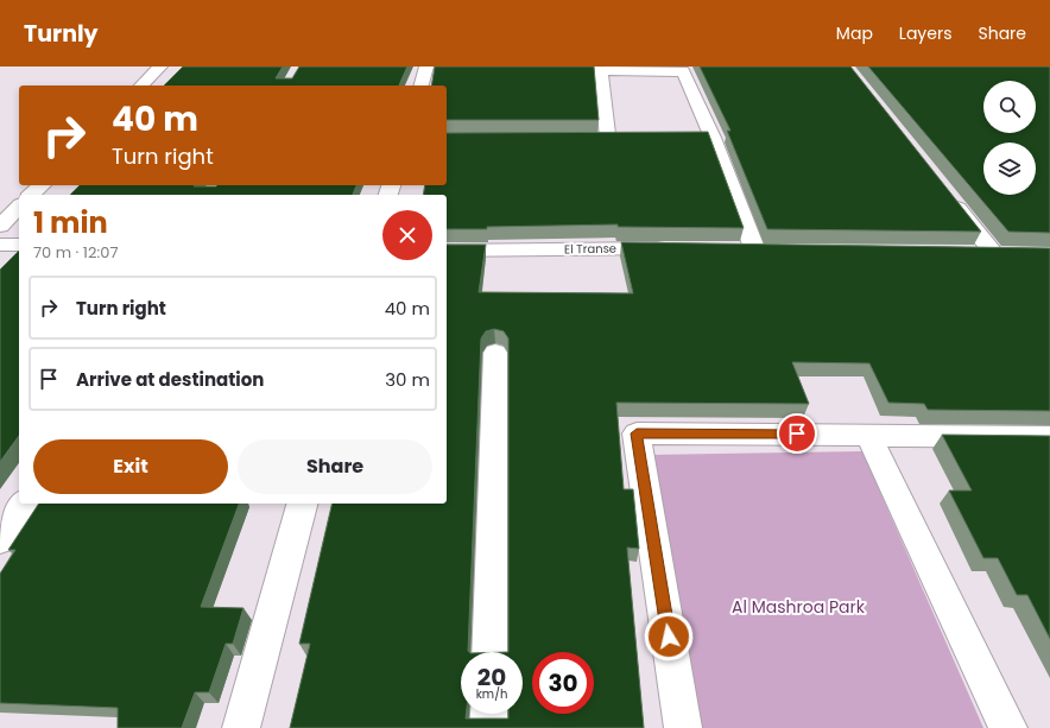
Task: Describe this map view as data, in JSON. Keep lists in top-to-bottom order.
{
  "streets": {
    "street": ["El Transe"]
  },
  "parks": ["Al Mashroa Park"],
  "page": {
    "header": "Turnly",
    "nav": ["Map", "Layers", "Share"],
    "turn": ["40 m", "Turn right"],
    "heading": ["1 min", "70 m · 12:07"],
    "list": [
      {
        "name": "Turn right",
        "value": "40 m"
      },
      {
        "name": "Arrive at destination",
        "value": "30 m"
      }
    ],
    "buttons": ["Exit", "Share"],
    "speed": "20 km/h",
    "limit": "30"
  }
}
